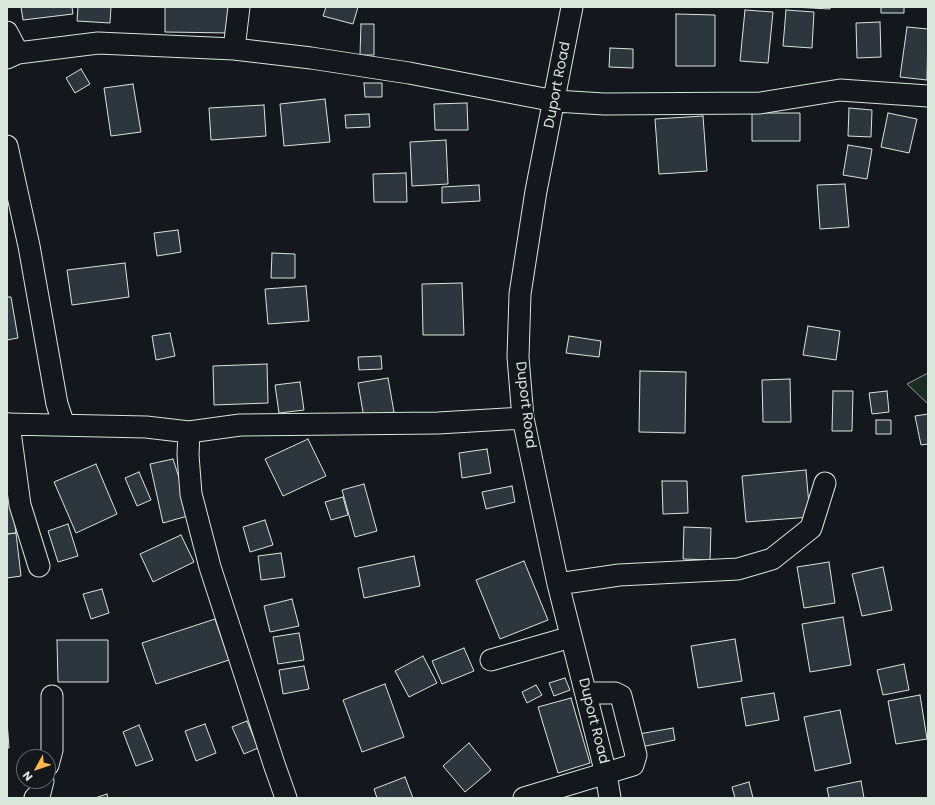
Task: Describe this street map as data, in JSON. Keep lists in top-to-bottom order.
{
  "streets": {
    "street": ["Duport Road"]
  },
  "north": "bottom left"
}
